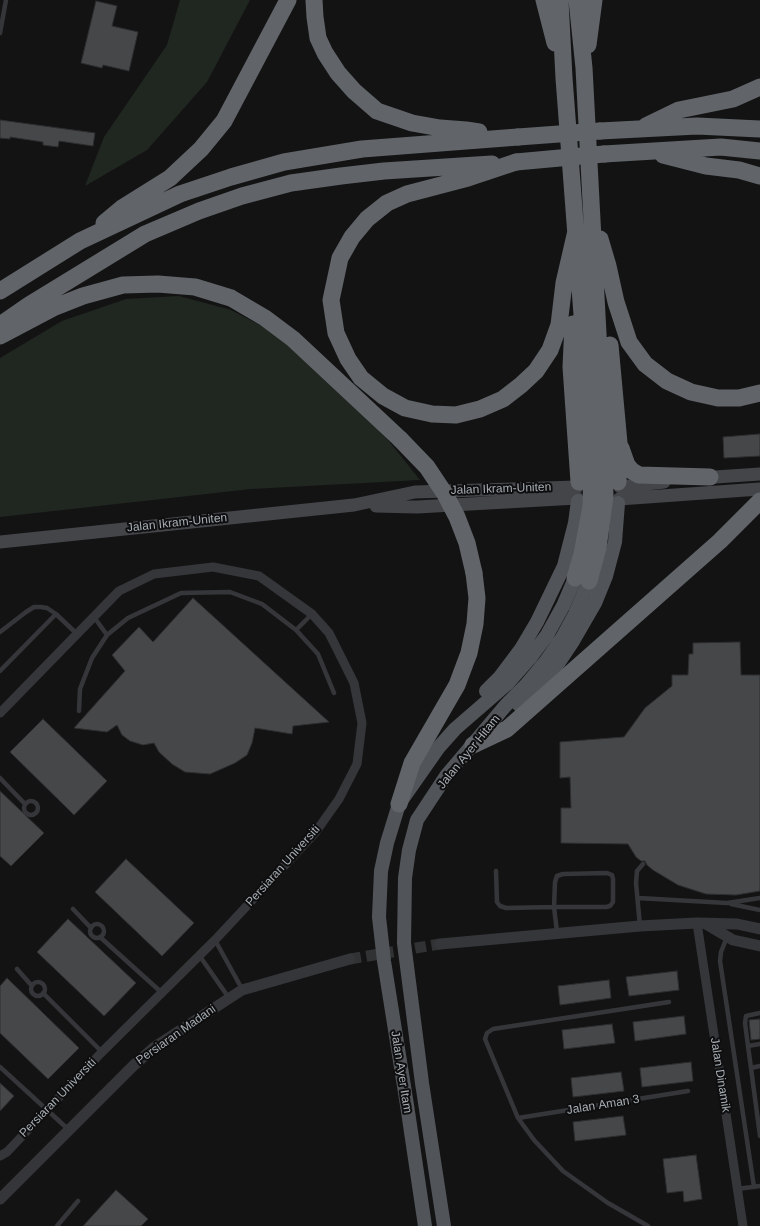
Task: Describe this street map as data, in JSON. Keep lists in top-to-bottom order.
{
  "streets": {
    "main road": ["Jalan Ikram-Uniten", "Jalan Ayer Hitam", "Jalan Ayer Itam"],
    "street": ["Persiaran Universiti", "Persiaran Madani", "Jalan Dinamik"],
    "lane": ["Jalan Aman 3"]
  },
  "crossings": [
    ["Jalan Ayer Hitam", "Jalan Ayer Itam"]
  ]
}
